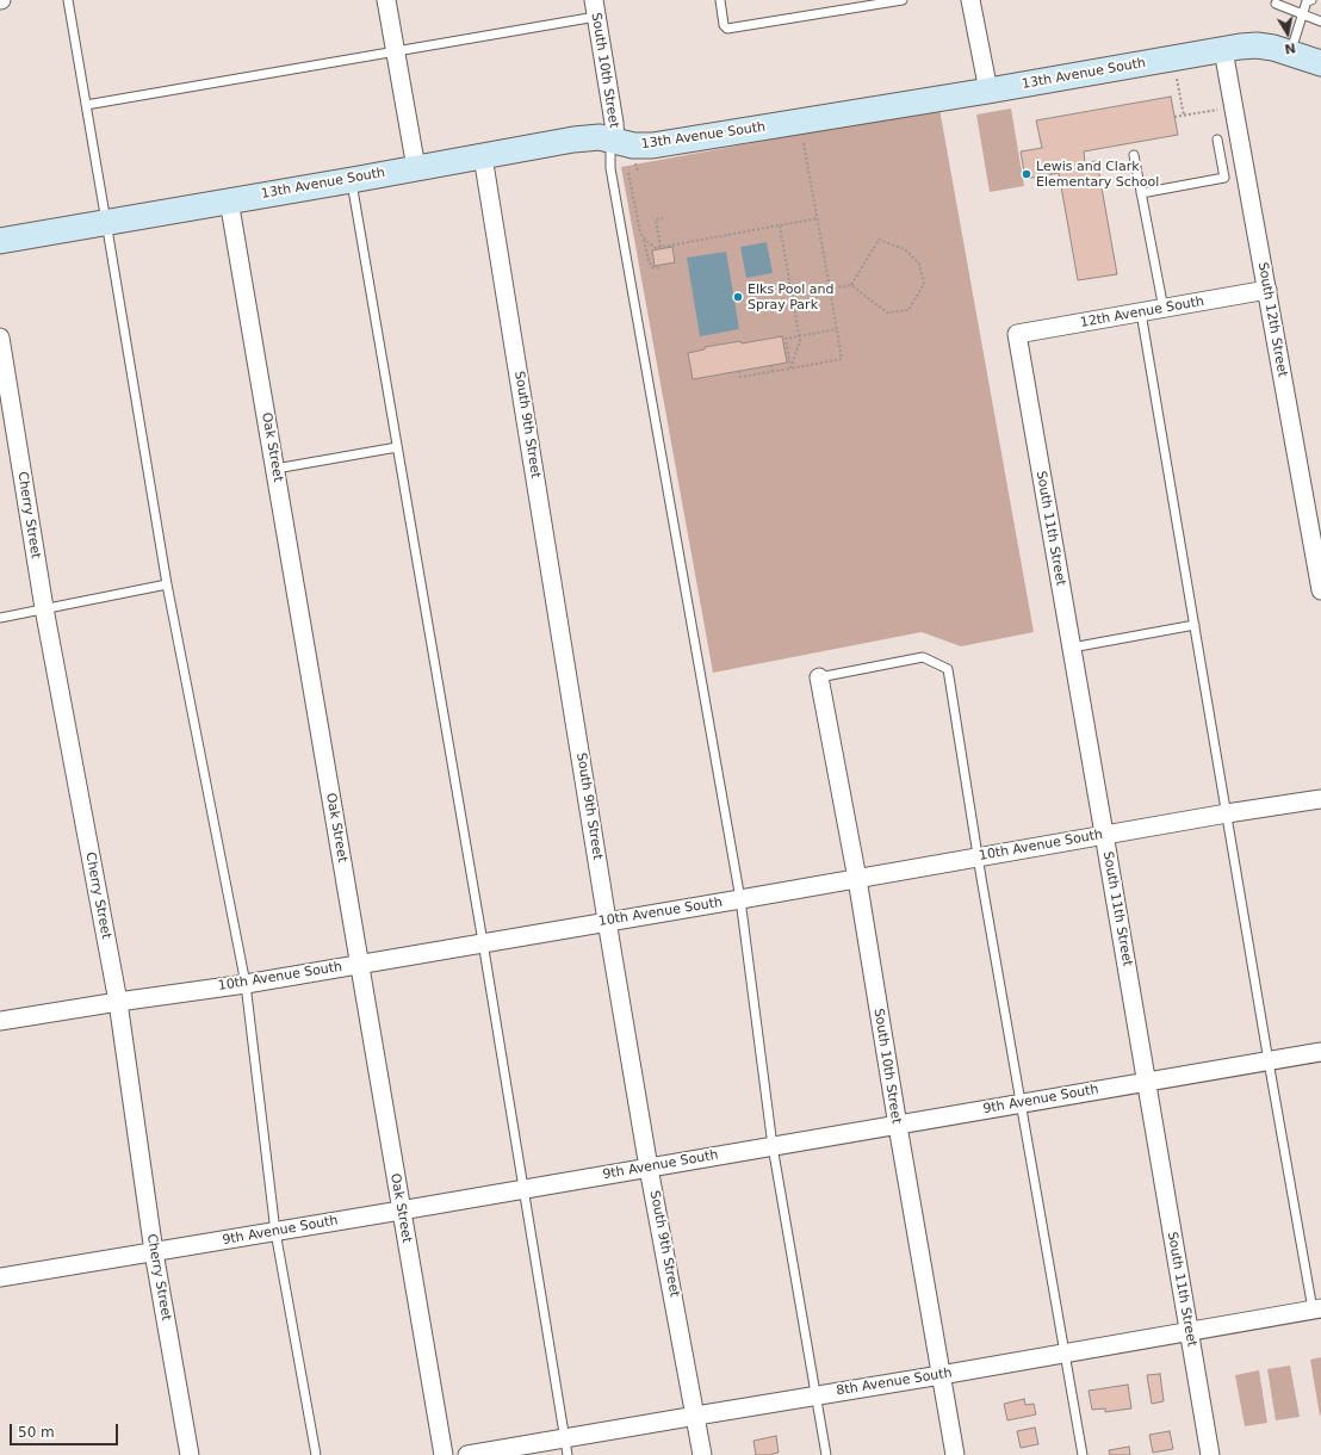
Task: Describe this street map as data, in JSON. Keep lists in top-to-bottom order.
{
  "streets": {
    "street": [
      "South 10th Street",
      "13th Avenue South",
      "12th Avenue South",
      "South 12th Street",
      "South 9th Street",
      "Oak Street",
      "Cherry Street",
      "South 11th Street",
      "10th Avenue South",
      "9th Avenue South",
      "8th Avenue South"
    ]
  },
  "crossings": [
    ["South 10th Street", "13th Avenue South"],
    ["South 10th Street", "10th Avenue South"],
    ["South 10th Street", "9th Avenue South"],
    ["South 10th Street", "8th Avenue South"],
    ["13th Avenue South", "South 12th Street"],
    ["13th Avenue South", "South 9th Street"],
    ["13th Avenue South", "Oak Street"],
    ["12th Avenue South", "South 12th Street"],
    ["12th Avenue South", "South 11th Street"],
    ["South 9th Street", "10th Avenue South"],
    ["South 9th Street", "9th Avenue South"],
    ["South 9th Street", "8th Avenue South"],
    ["Oak Street", "10th Avenue South"],
    ["Oak Street", "9th Avenue South"],
    ["Cherry Street", "10th Avenue South"],
    ["Cherry Street", "9th Avenue South"],
    ["South 11th Street", "10th Avenue South"],
    ["South 11th Street", "9th Avenue South"],
    ["South 11th Street", "8th Avenue South"]
  ],
  "places": ["Lewis and Clark Elementary School", "Elks Pool and Spray Park"],
  "scale_bar": "50 m",
  "north": "bottom"
}
